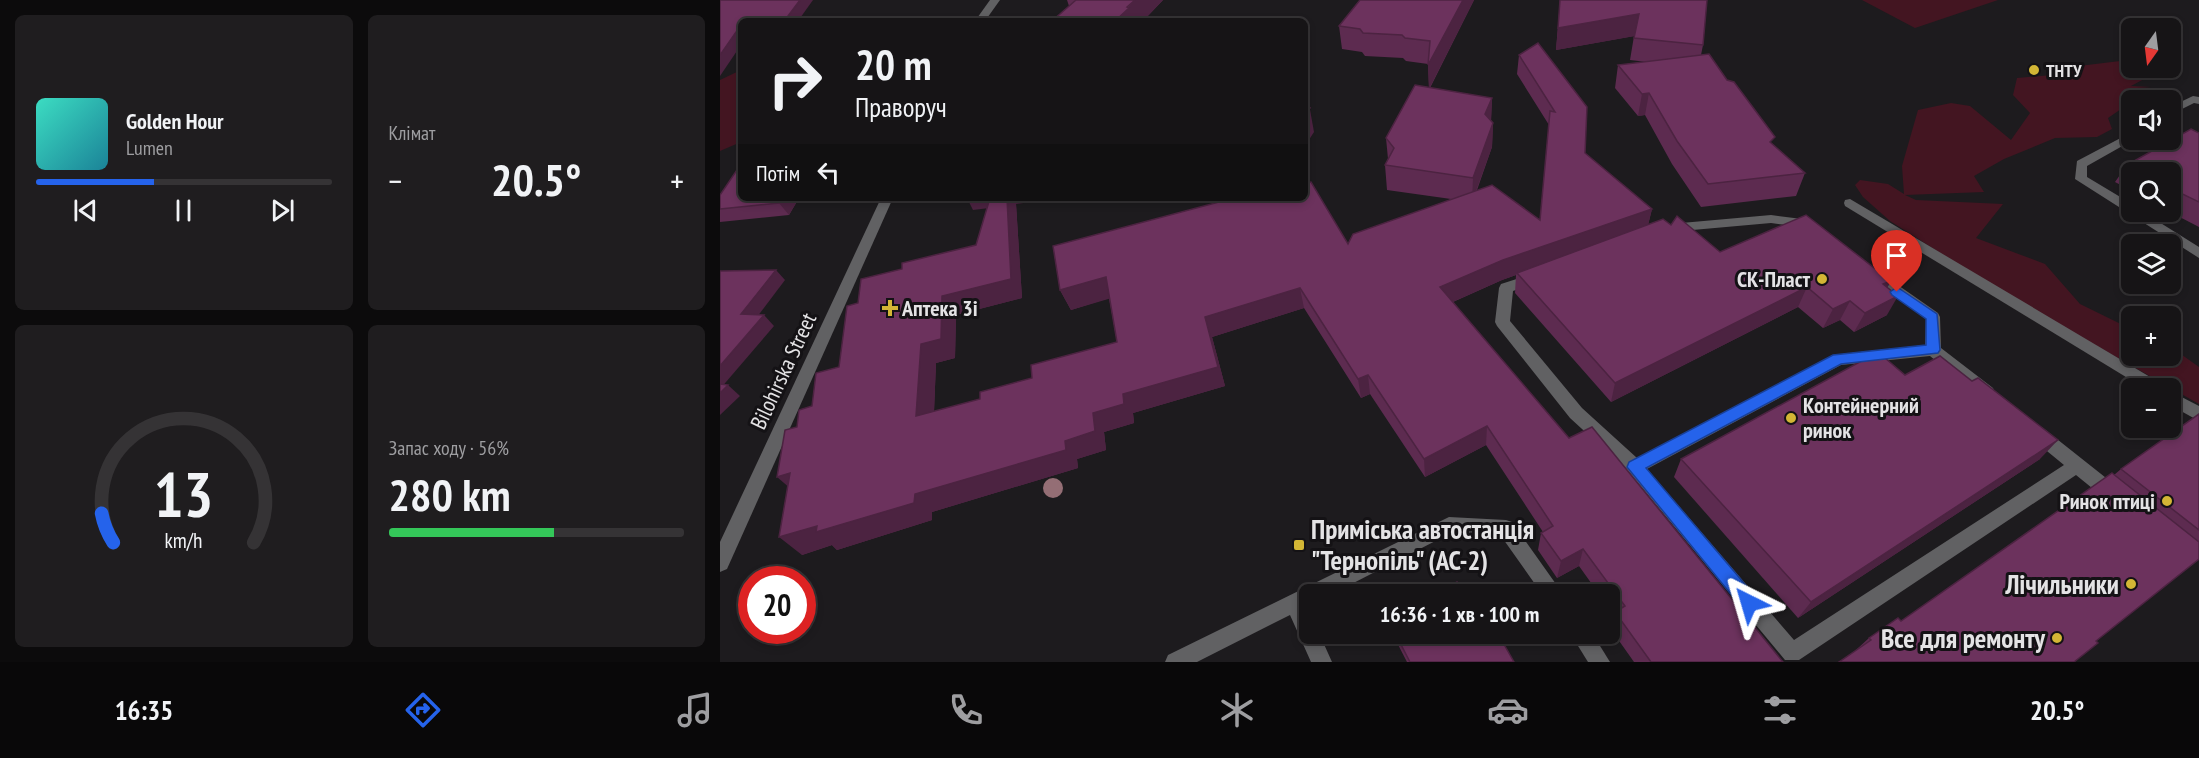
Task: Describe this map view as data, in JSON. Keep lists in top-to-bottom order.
{
  "streets": {
    "street": ["Bilohirska Street"]
  },
  "places": {
    "other": [
      "ТНТУ",
      "СК-Пласт",
      "Контейнерний ринок",
      "Ринок птиці",
      "Лічильники",
      "Все для ремонту"
    ],
    "health": ["Аптека 3і"],
    "transit": ["Приміська автостанція \"Тернопіль\" (АС-2)"]
  },
  "north": "bottom",
  "page": {
    "tile": [
      "Клімат",
      ["Запас ходу · 56%", "280 km"]
    ],
    "map_buttons": ["+", "−"],
    "turn": ["20 m", "Праворуч"],
    "song": ["Golden Hour", "Lumen"],
    "then": "Потім",
    "heat": ["−", "20.5°", "+"],
    "limit": "20",
    "trip": "16:36 · 1 хв · 100 m",
    "tabs": ["16:35", "20.5°"],
    "gauge": ["13", "km/h"]
  }
}
